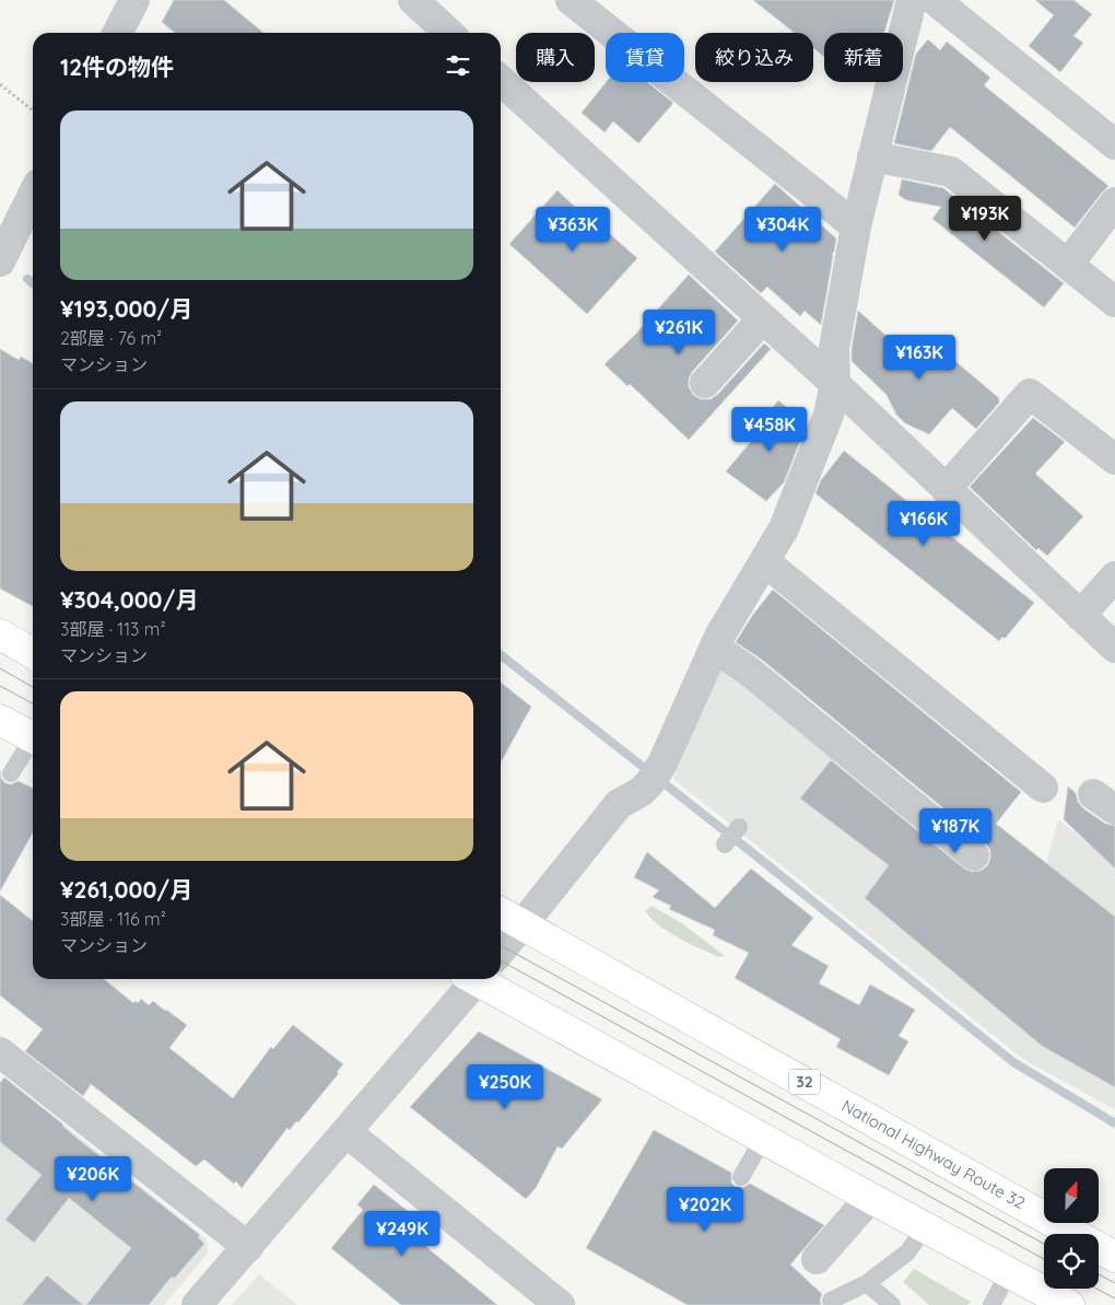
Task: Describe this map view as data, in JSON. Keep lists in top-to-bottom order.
{
  "streets": {
    "highway": ["32", "National Highway Route 32"]
  },
  "north": "top",
  "page": {
    "chip": [
      "購入",
      "賃貸",
      "絞り込み",
      "新着"
    ],
    "heading": "12件の物件",
    "list": [
      {
        "name": "¥193,000/月",
        "note": "2部屋 · 76 m² · マンション"
      },
      {
        "name": "¥304,000/月",
        "note": "3部屋 · 113 m² · マンション"
      },
      {
        "name": "¥261,000/月",
        "note": "3部屋 · 116 m² · マンション"
      }
    ],
    "price": [
      "¥193K",
      "¥363K",
      "¥304K",
      "¥261K",
      "¥163K",
      "¥458K",
      "¥166K",
      "¥187K",
      "¥250K",
      "¥206K",
      "¥202K",
      "¥249K"
    ]
  }
}
